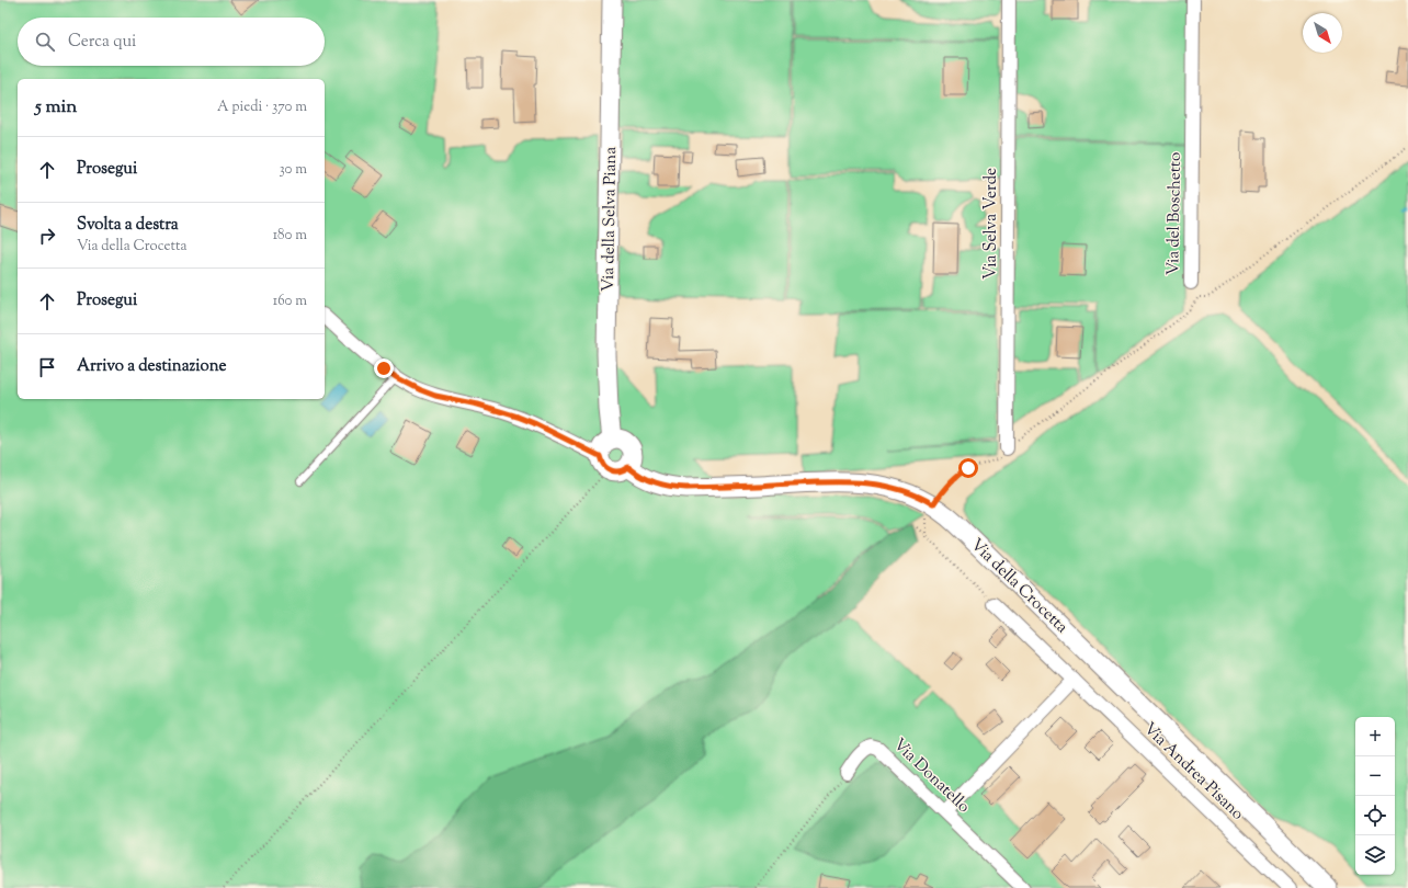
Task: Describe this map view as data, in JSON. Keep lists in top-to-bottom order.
{
  "streets": {
    "street": [
      "Via del Boschetto",
      "Via della Selva Piana",
      "Via Selva Verde",
      "Via della Crocetta",
      "Via Andrea Pisano",
      "Via Donatello"
    ]
  },
  "crossings": [
    ["Via della Selva Piana", "Via della Crocetta"]
  ],
  "north": "bottom right",
  "page": {
    "search": "Cerca qui",
    "heading": ["5 min", "A piedi · 370 m"],
    "list": [
      ["Prosegui", "30 m"],
      ["Svolta a destra", "Via della Crocetta", "180 m"],
      ["Prosegui", "160 m"],
      "Arrivo a destinazione"
    ],
    "map_buttons": ["+", "−"]
  }
}
